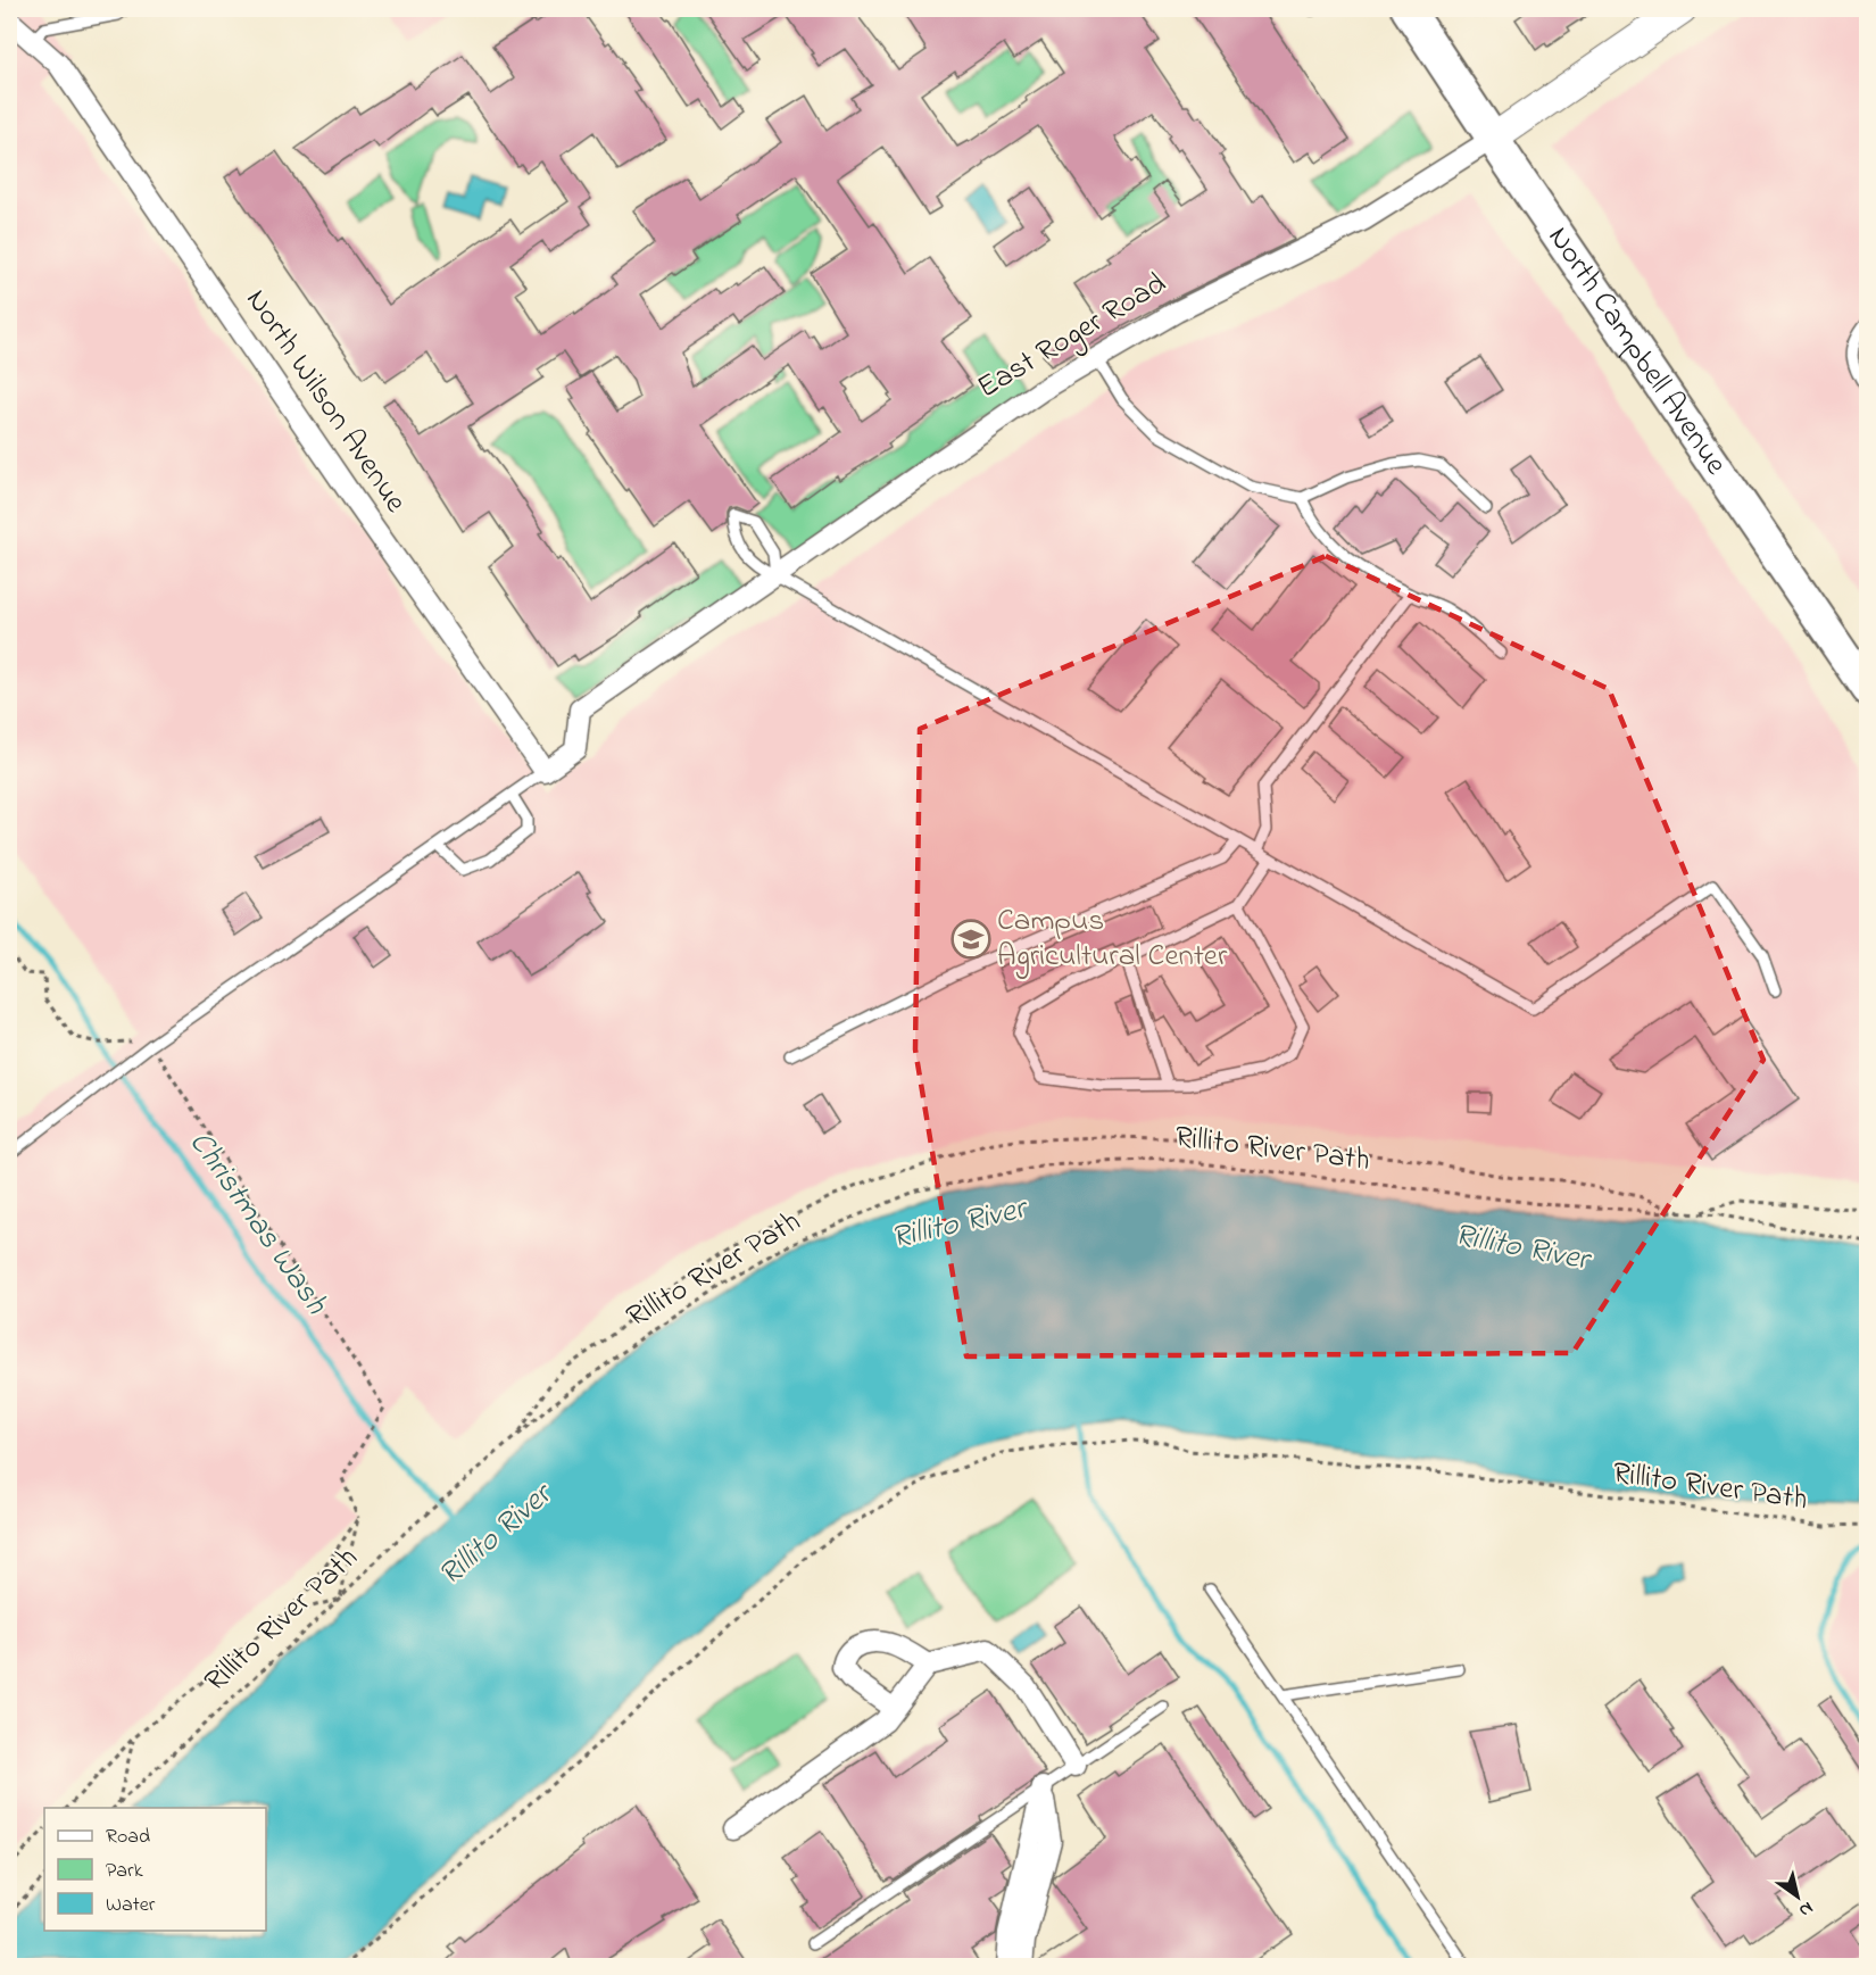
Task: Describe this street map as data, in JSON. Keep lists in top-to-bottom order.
{
  "streets": {
    "main road": ["North Campbell Avenue"],
    "street": ["East Roger Road", "North Wilson Avenue"],
    "path": ["Rillito River Path"]
  },
  "crossings": [
    ["East Roger Road", "North Campbell Avenue"],
    ["East Roger Road", "North Wilson Avenue"]
  ],
  "water": ["Christmas Wash", "Rillito River"],
  "places": {
    "school or university": ["Campus Agricultural Center"]
  },
  "legend": ["Road", "Park", "Water"],
  "north": "bottom right"
}
